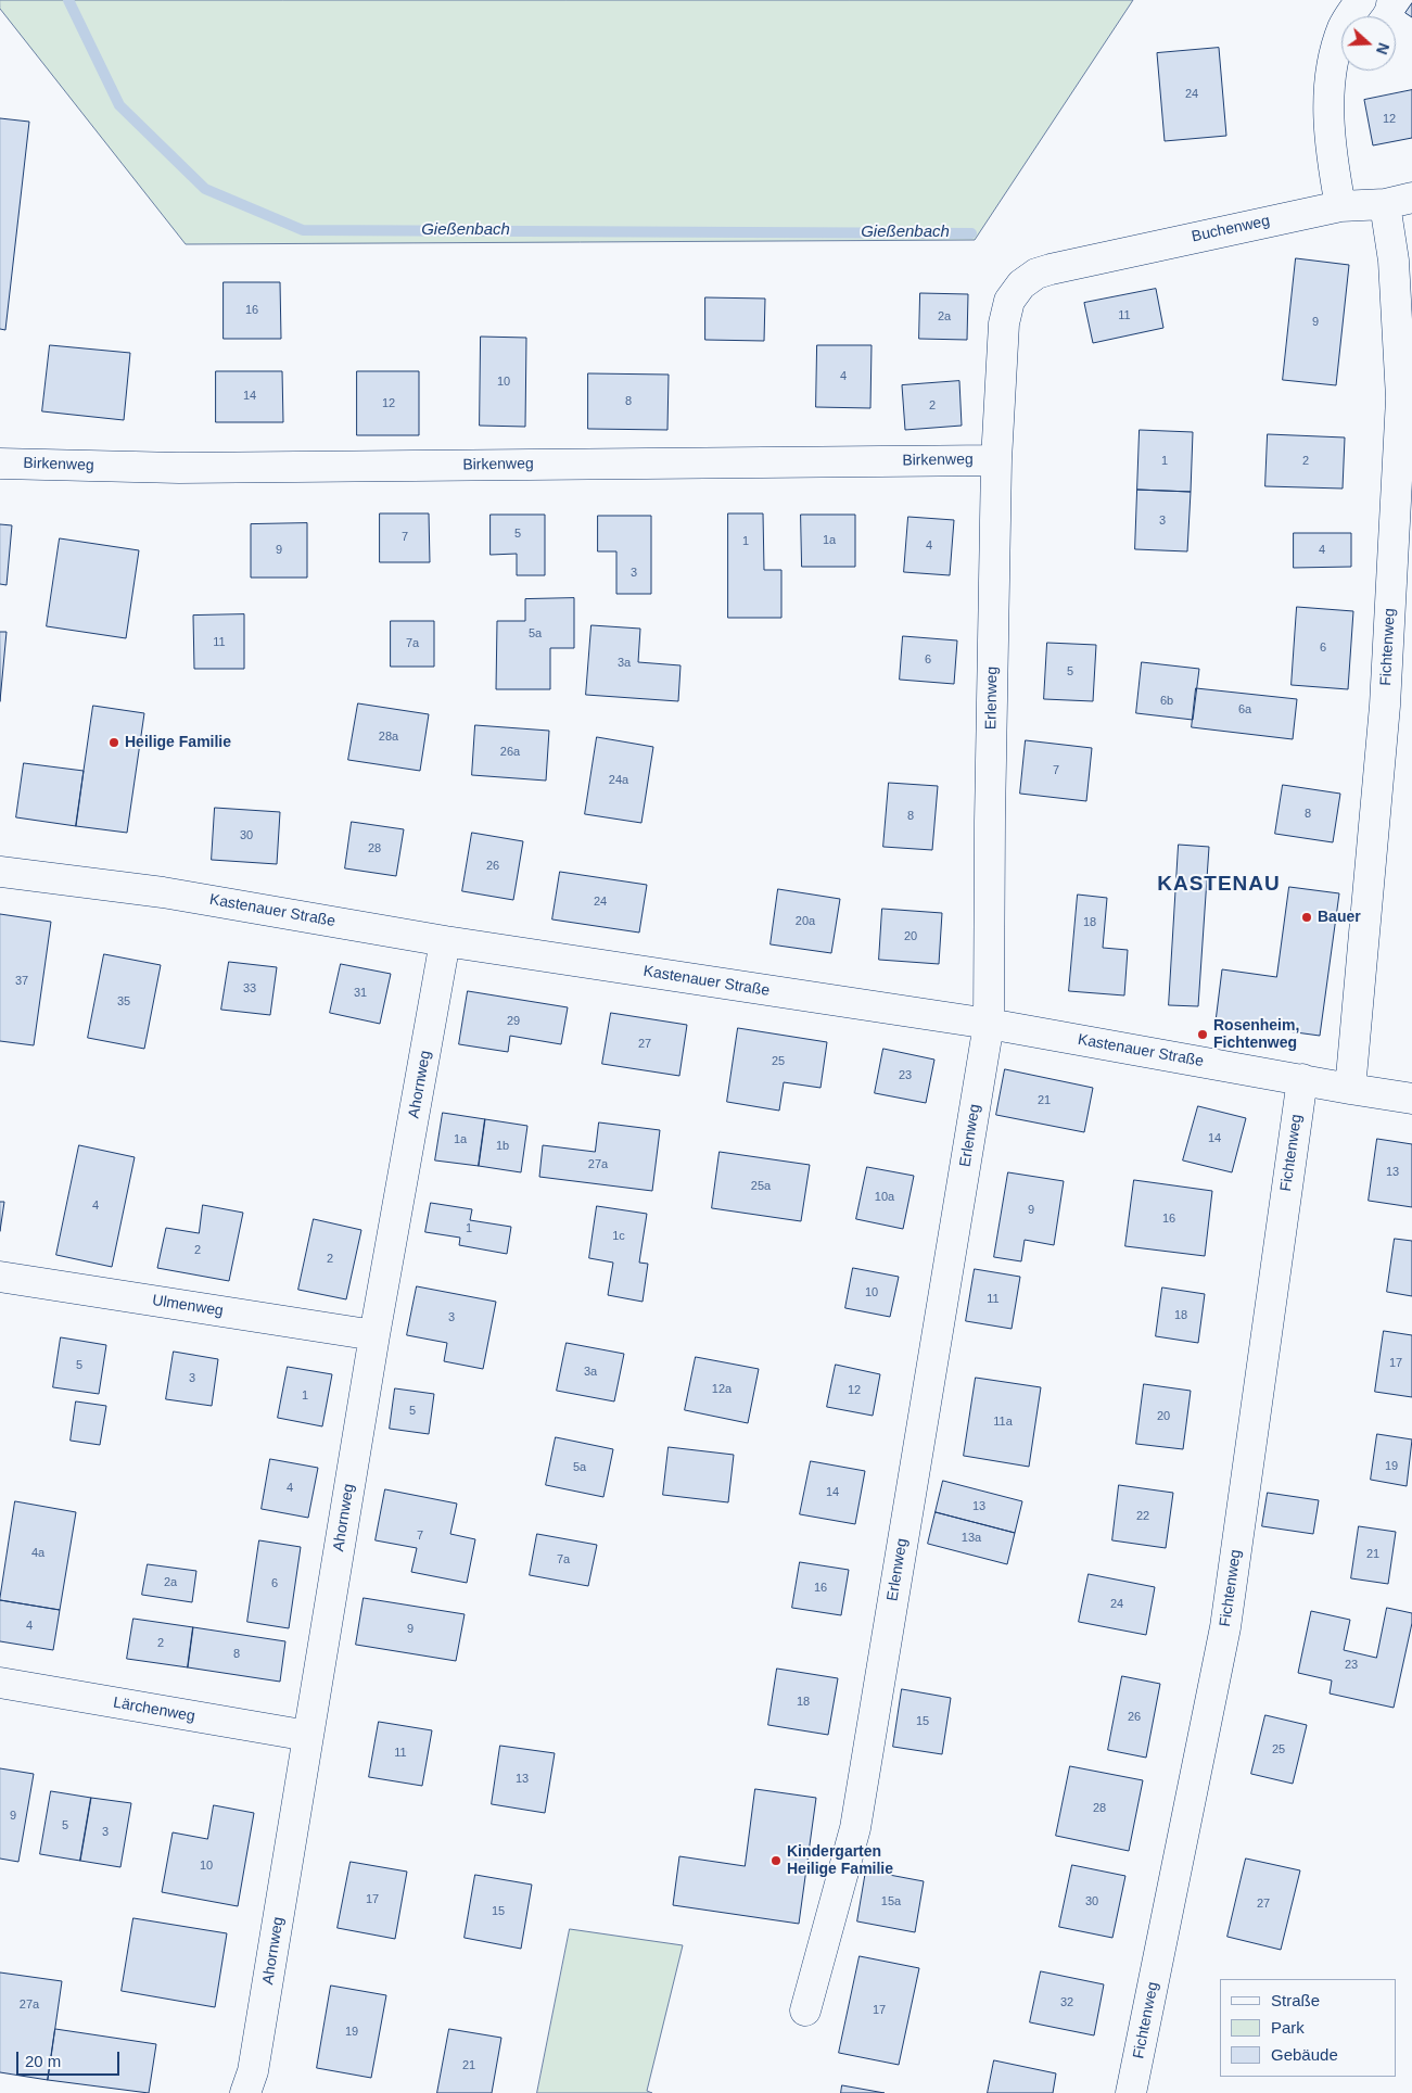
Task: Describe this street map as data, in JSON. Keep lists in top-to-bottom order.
{
  "streets": {
    "street": [
      "Buchenweg",
      "Birkenweg",
      "Fichtenweg",
      "Erlenweg",
      "Kastenauer Straße",
      "Ahornweg",
      "Ulmenweg",
      "Lärchenweg"
    ]
  },
  "crossings": [
    ["Buchenweg", "Fichtenweg"],
    ["Buchenweg", "Erlenweg"],
    ["Birkenweg", "Erlenweg"],
    ["Fichtenweg", "Kastenauer Straße"],
    ["Erlenweg", "Kastenauer Straße"],
    ["Kastenauer Straße", "Ahornweg"],
    ["Ahornweg", "Ulmenweg"],
    ["Ahornweg", "Lärchenweg"]
  ],
  "districts": ["KASTENAU"],
  "water": ["Gießenbach"],
  "places": [
    "Heilige Familie",
    "Bauer",
    "Rosenheim, Fichtenweg",
    "Kindergarten Heilige Familie"
  ],
  "house_numbers": [
    "24",
    "12",
    "16",
    "11",
    "2a",
    "9",
    "4",
    "10",
    "14",
    "8",
    "12",
    "2",
    "1",
    "2",
    "3",
    "5",
    "7",
    "1a",
    "1",
    "4",
    "9",
    "4",
    "3",
    "5a",
    "11",
    "7a",
    "6",
    "6",
    "3a",
    "5",
    "6b",
    "6a",
    "28a",
    "26a",
    "7",
    "24a",
    "8",
    "8",
    "30",
    "28",
    "26",
    "24",
    "20a",
    "18",
    "20",
    "37",
    "33",
    "31",
    "35",
    "29",
    "27",
    "25",
    "23",
    "21",
    "14",
    "1a",
    "1b",
    "27a",
    "13",
    "25a",
    "10a",
    "4",
    "9",
    "16",
    "1",
    "1c",
    "2",
    "2",
    "10",
    "11",
    "18",
    "3",
    "17",
    "5",
    "3a",
    "3",
    "12a",
    "12",
    "1",
    "5",
    "20",
    "11a",
    "19",
    "5a",
    "4",
    "14",
    "13",
    "22",
    "7",
    "13a",
    "4a",
    "21",
    "7a",
    "2a",
    "6",
    "16",
    "24",
    "4",
    "9",
    "2",
    "8",
    "23",
    "18",
    "26",
    "15",
    "25",
    "11",
    "13",
    "28",
    "9",
    "5",
    "3",
    "10",
    "17",
    "15a",
    "30",
    "27",
    "15",
    "32",
    "27a",
    "17",
    "19",
    "21"
  ],
  "legend": ["Straße", "Park", "Gebäude"],
  "scale_bar": "20 m",
  "north": "right"
}
